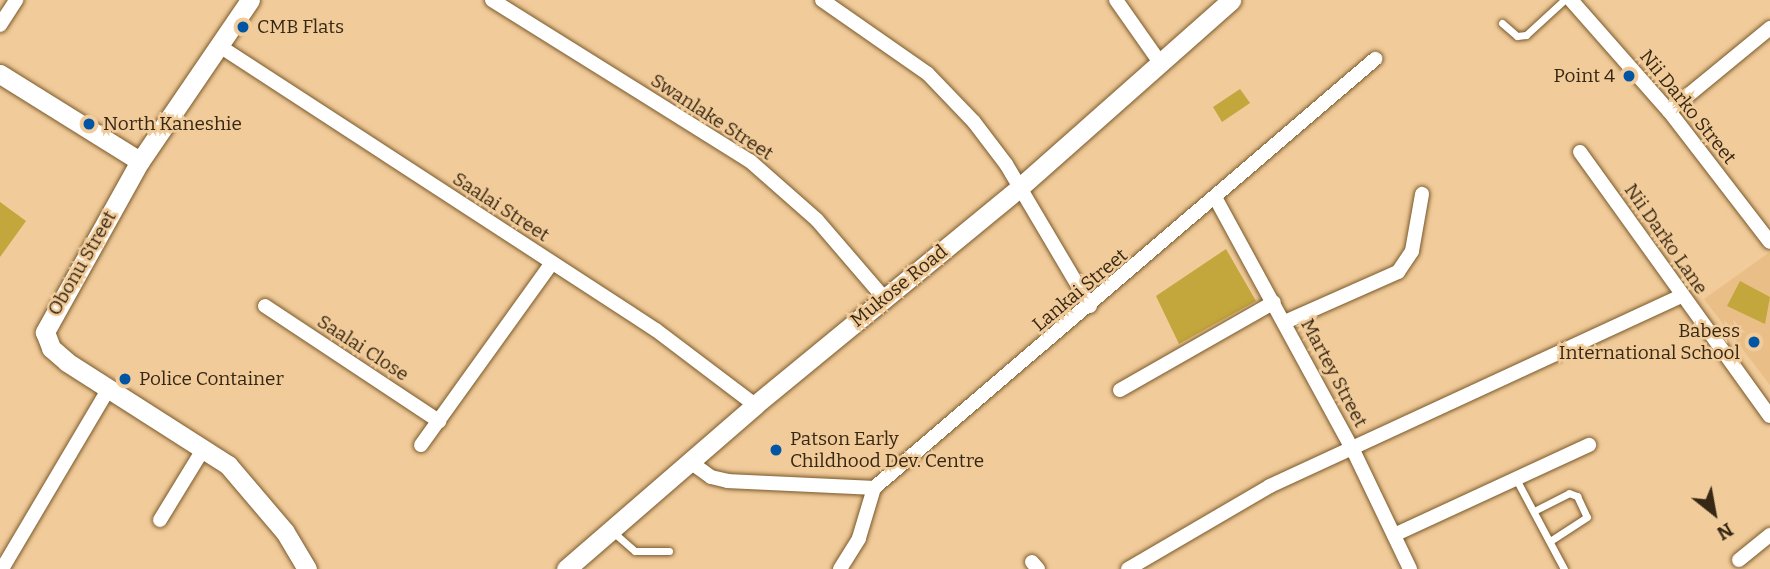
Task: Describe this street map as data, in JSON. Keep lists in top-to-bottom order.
{
  "streets": {
    "street": [
      "Nii Darko Street",
      "Swanlake Street",
      "Saalai Street",
      "Nii Darko Lane",
      "Obonu Street",
      "Mukose Road",
      "Lankai Street",
      "Saalai Close",
      "Martey Street"
    ]
  },
  "crossings": [
    ["Swanlake Street", "Mukose Road"],
    ["Saalai Street", "Obonu Street"],
    ["Saalai Street", "Mukose Road"],
    ["Lankai Street", "Martey Street"]
  ],
  "places": [
    "CMB Flats",
    "Point 4",
    "North Kaneshie",
    "Babess International School",
    "Police Container",
    "Patson Early Childhood Dev. Centre"
  ],
  "north": "bottom right"
}
